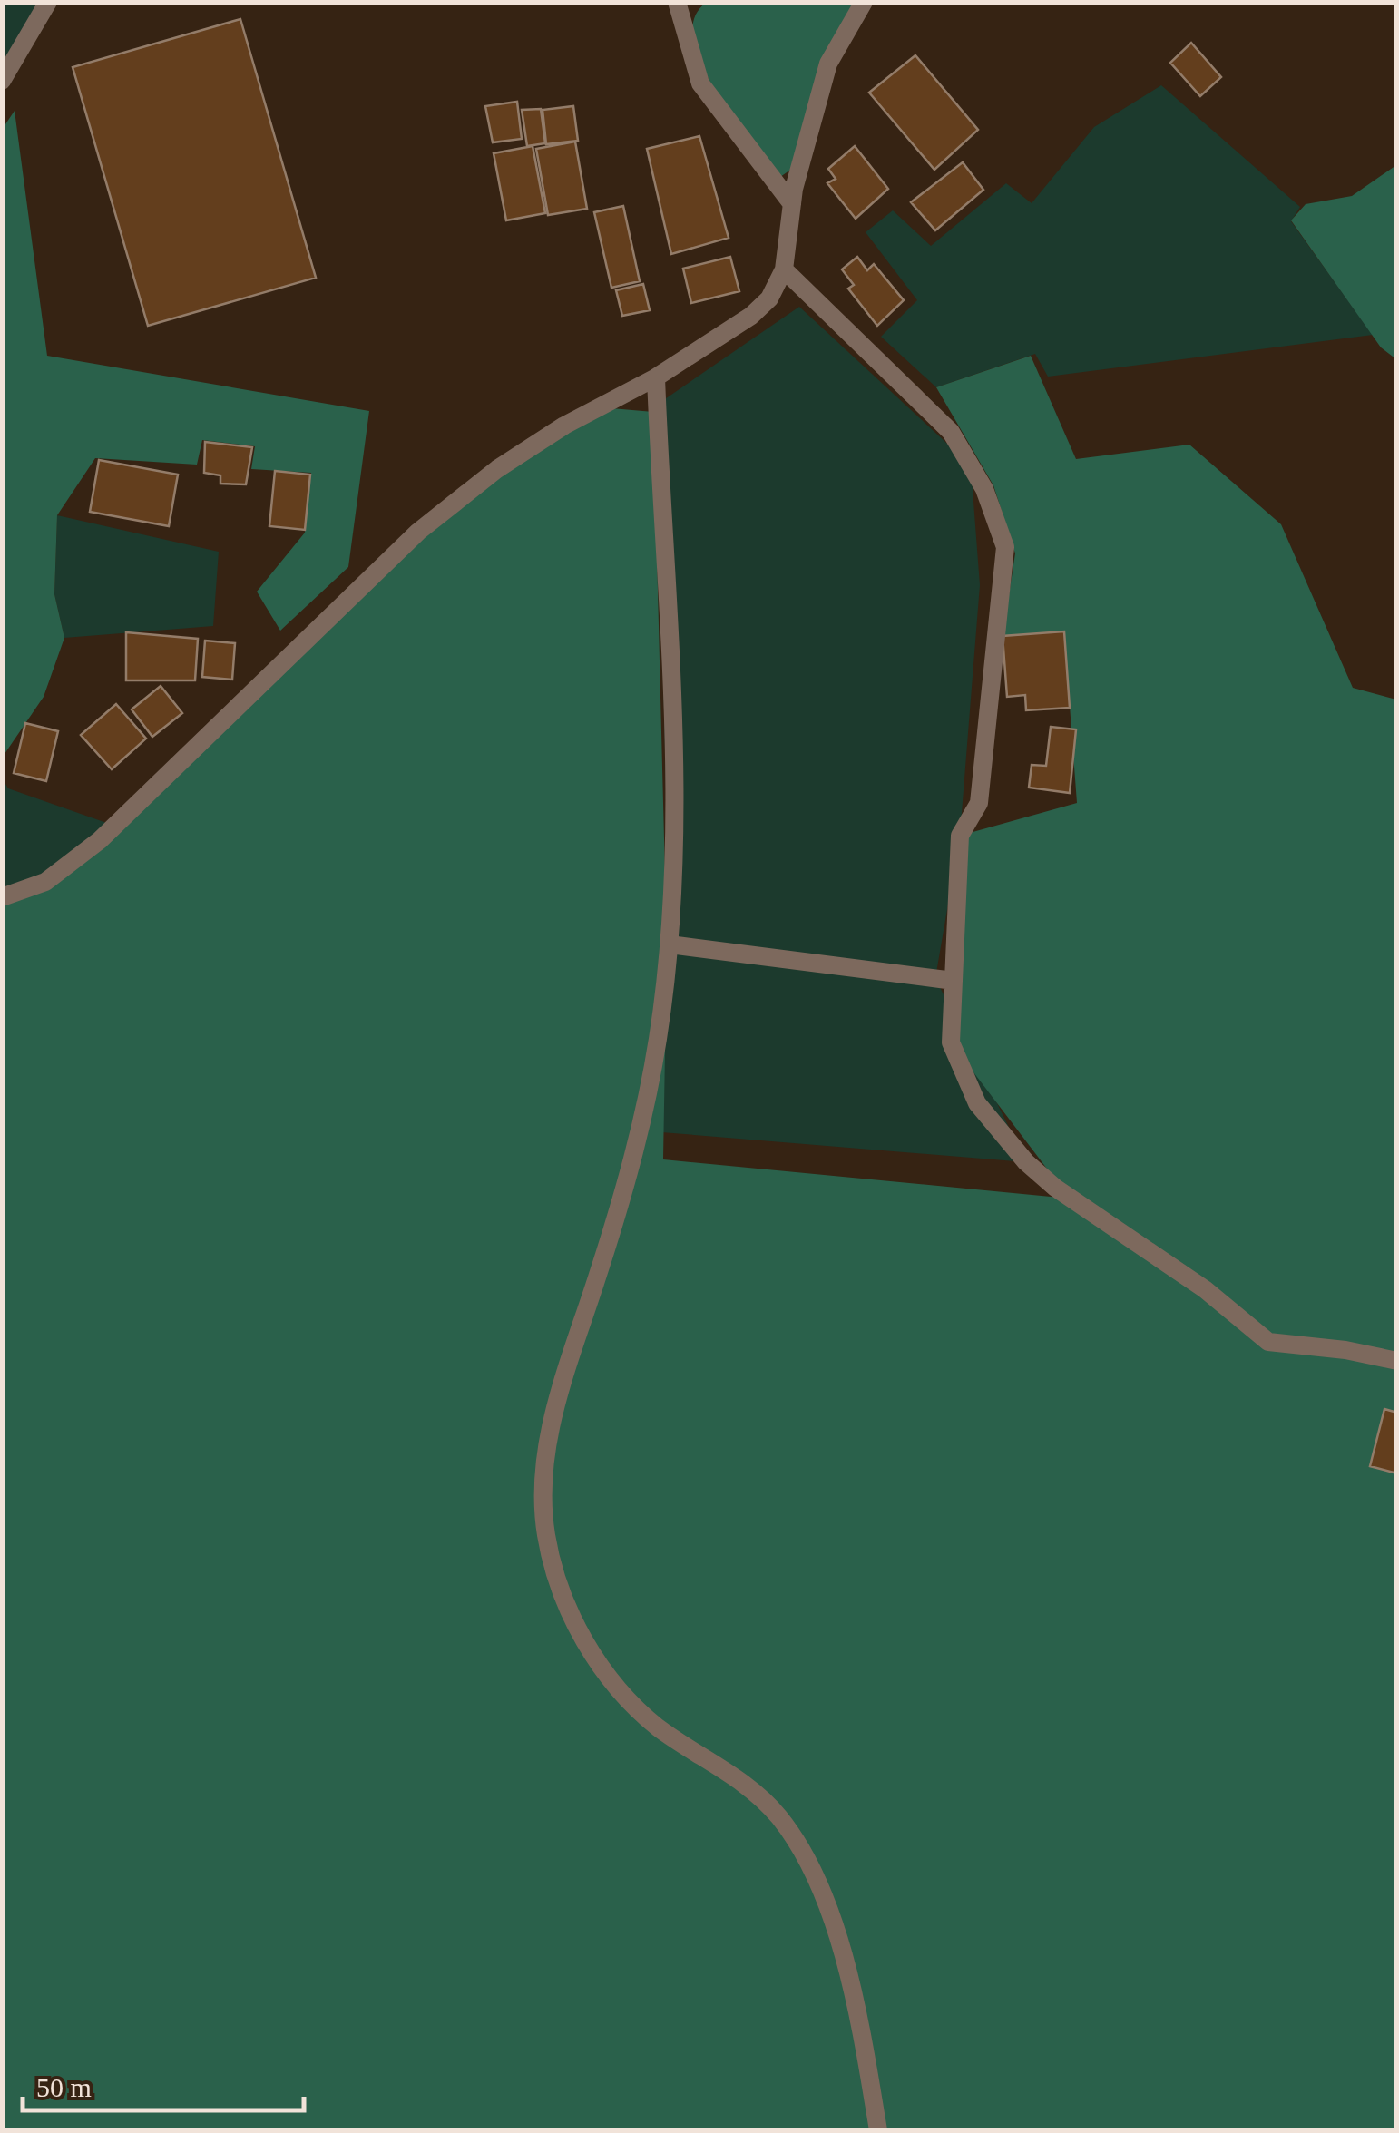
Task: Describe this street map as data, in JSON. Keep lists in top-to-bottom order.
{
  "scale_bar": "50 m"
}
